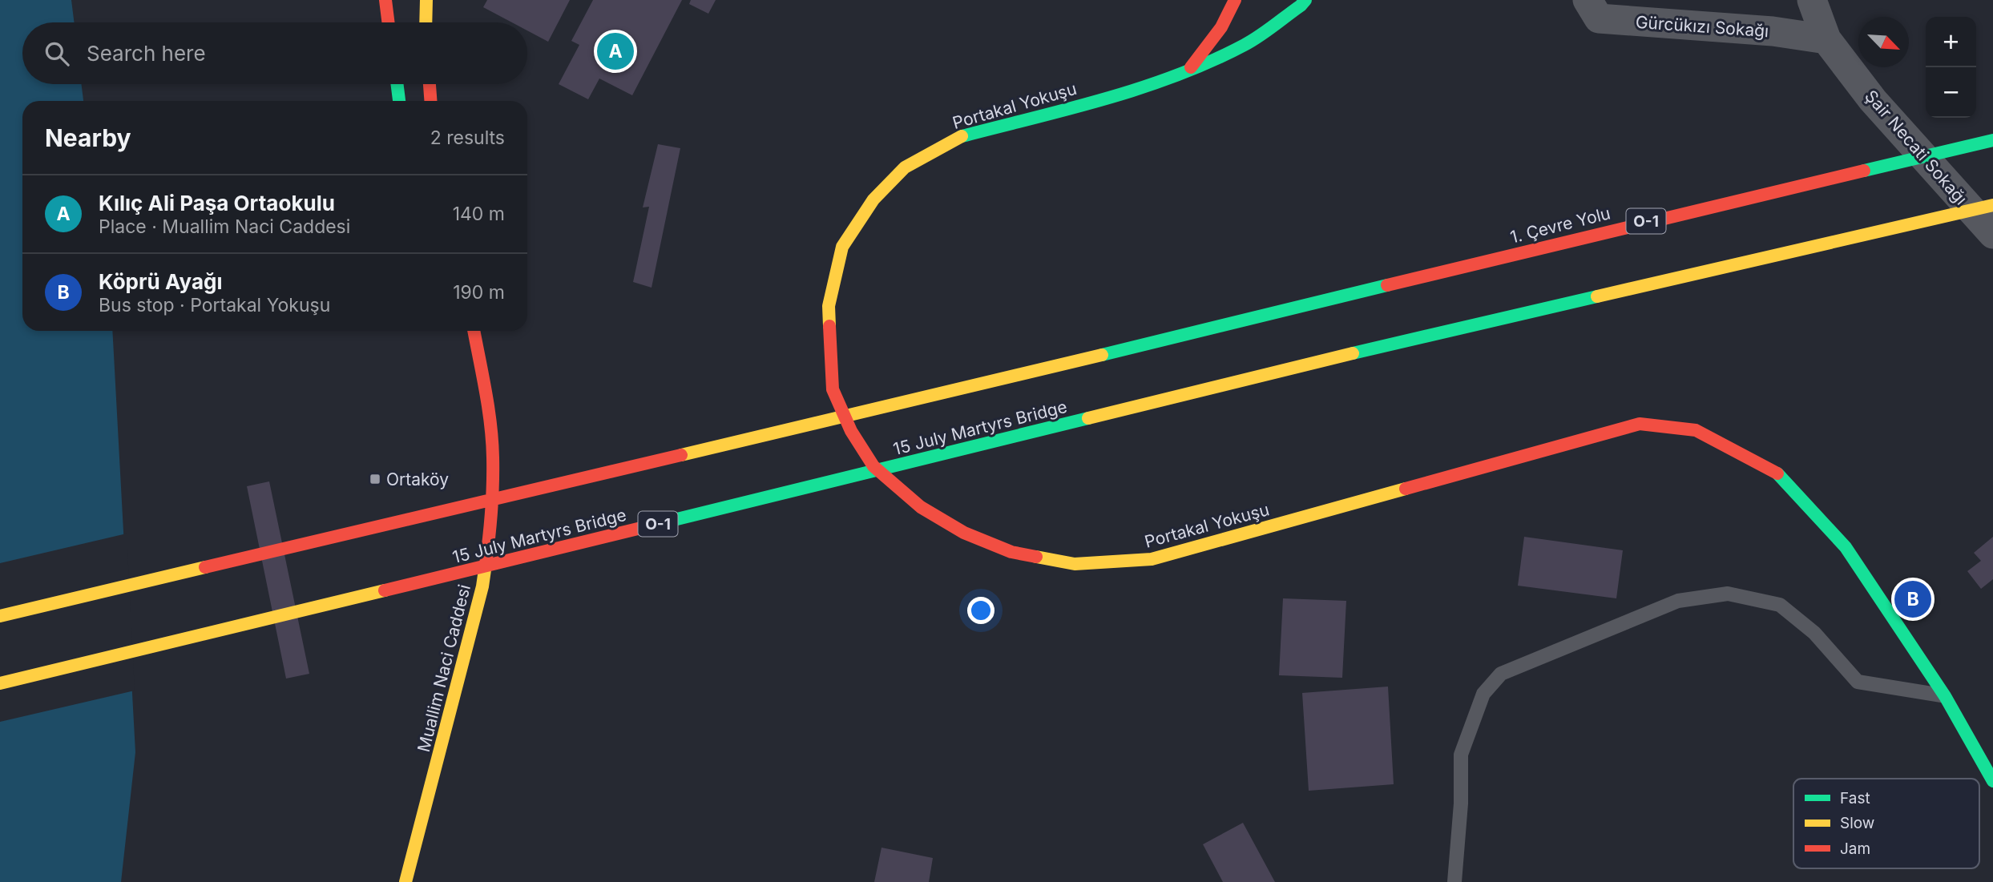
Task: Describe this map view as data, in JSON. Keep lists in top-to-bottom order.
{
  "streets": {
    "main road": [
      "Portakal Yokuşu",
      "O-1",
      "1. Çevre Yolu",
      "15 July Martyrs Bridge",
      "Muallim Naci Caddesi"
    ],
    "street": ["Gürcükızı Sokağı", "Şair Necati Sokağı"]
  },
  "crossings": [
    ["Gürcükızı Sokağı", "Şair Necati Sokağı"]
  ],
  "places": {
    "transit": ["Ortaköy"]
  },
  "legend": ["Fast", "Slow", "Jam"],
  "north": "bottom right",
  "page": {
    "map_buttons": ["+", "−"],
    "search": "Search here",
    "pins": ["A", "B"],
    "heading": ["Nearby", "2 results"],
    "list": [
      {
        "mark": "A",
        "name": "Kılıç Ali Paşa Ortaokulu",
        "note": "Place · Muallim Naci Caddesi",
        "value": "140 m"
      },
      {
        "mark": "B",
        "name": "Köprü Ayağı",
        "note": "Bus stop · Portakal Yokuşu",
        "value": "190 m"
      }
    ]
  }
}
